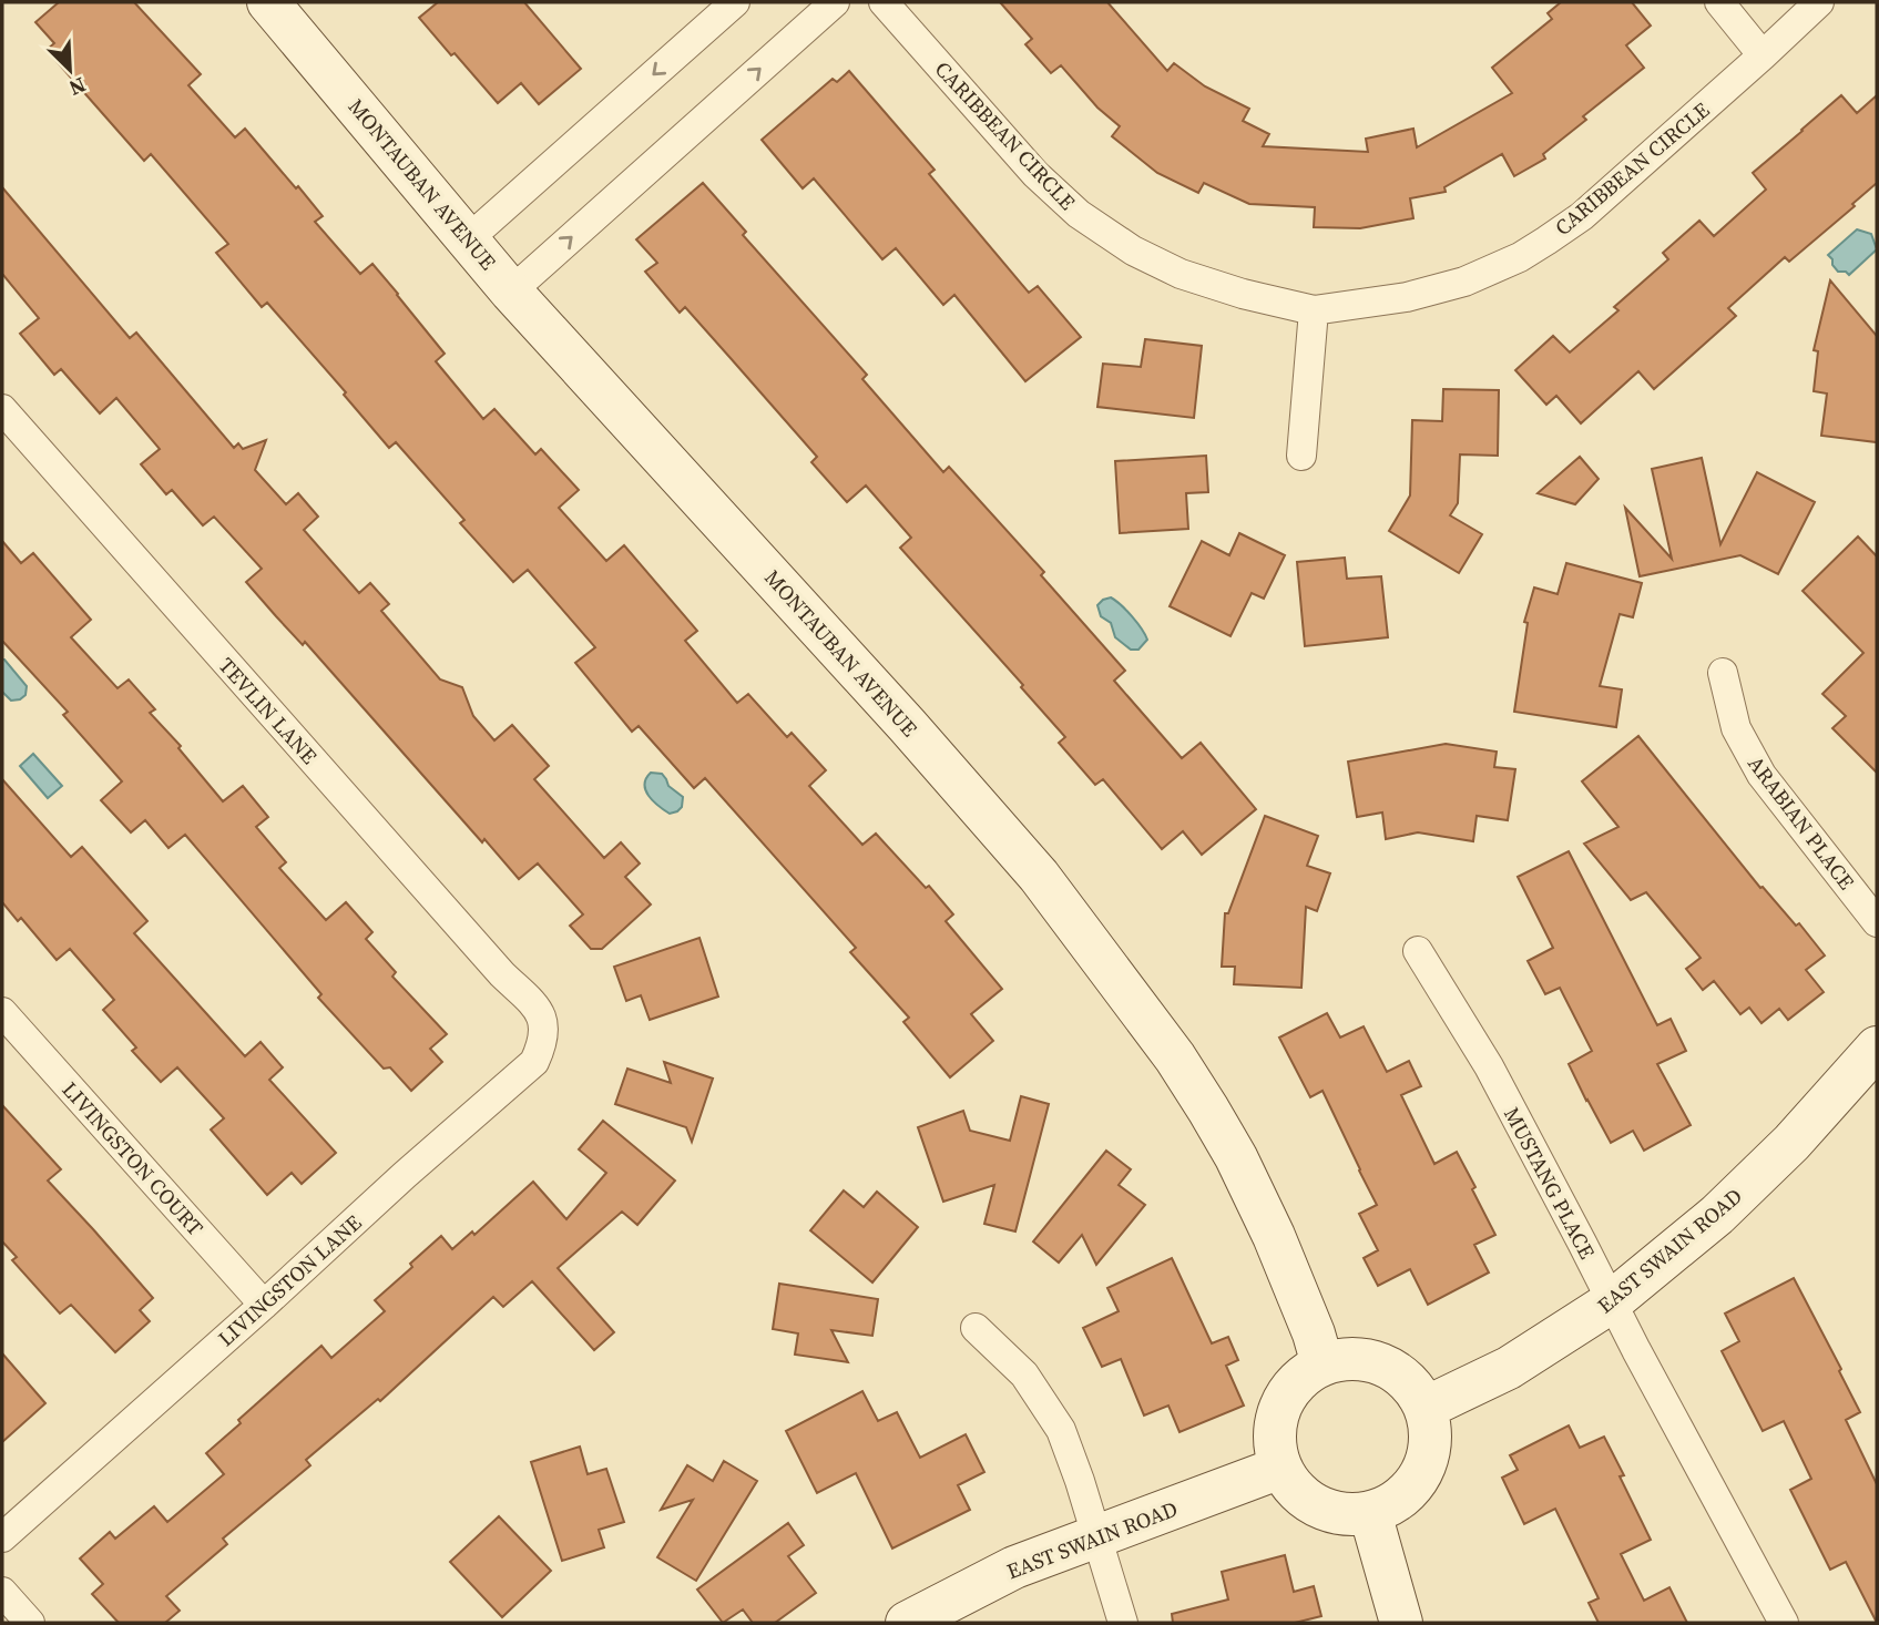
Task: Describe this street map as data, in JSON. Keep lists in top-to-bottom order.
{
  "streets": {
    "street": [
      "CARIBBEAN CIRCLE",
      "MONTAUBAN AVENUE",
      "TEVLIN LANE",
      "ARABIAN PLACE",
      "LIVINGSTON COURT",
      "MUSTANG PLACE",
      "EAST SWAIN ROAD",
      "LIVINGSTON LANE"
    ]
  },
  "crossings": [
    ["MONTAUBAN AVENUE", "EAST SWAIN ROAD"],
    ["TEVLIN LANE", "LIVINGSTON LANE"],
    ["LIVINGSTON COURT", "LIVINGSTON LANE"],
    ["MUSTANG PLACE", "EAST SWAIN ROAD"]
  ],
  "north": "bottom right"
}
